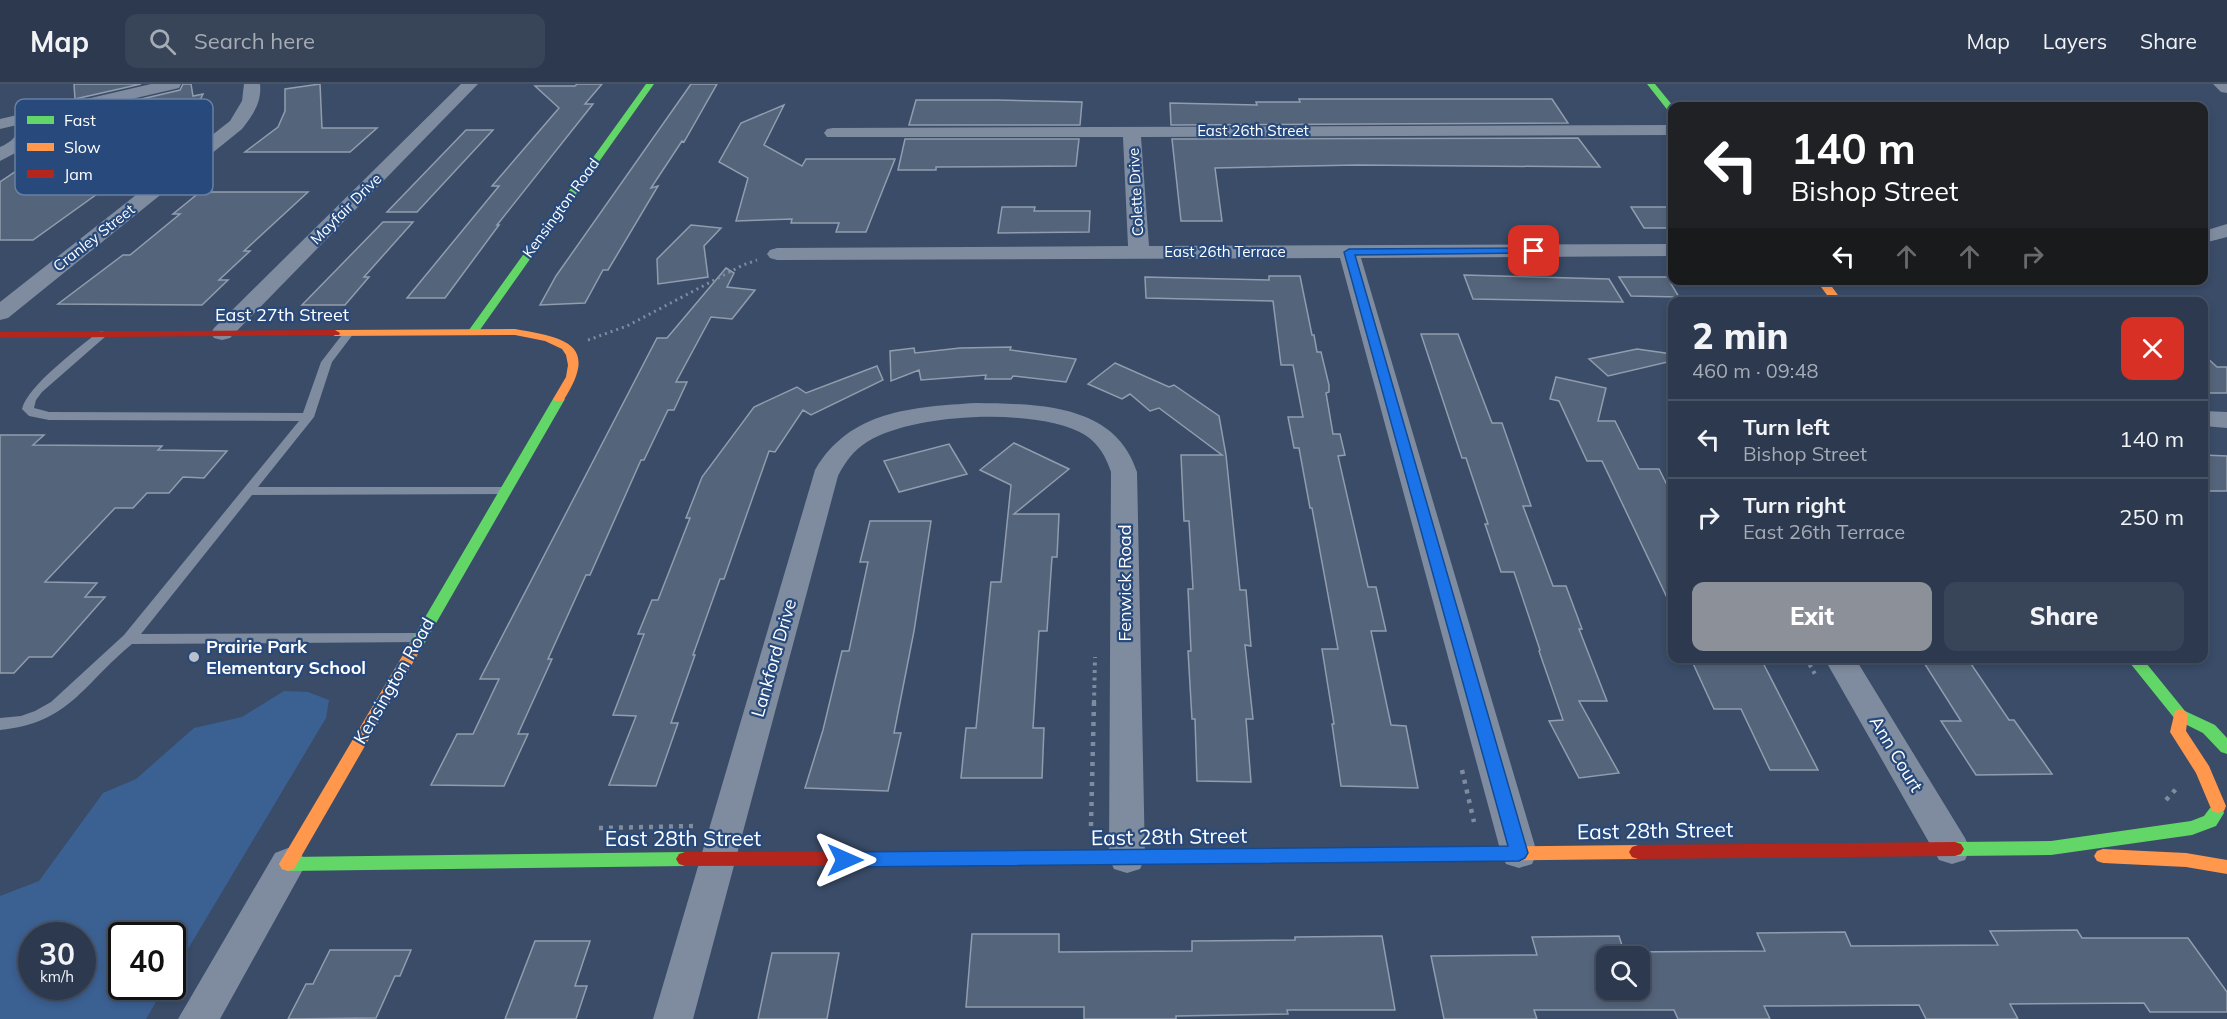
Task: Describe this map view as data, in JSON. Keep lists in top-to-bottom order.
{
  "streets": {
    "street": [
      "East 26th Street",
      "Colette Drive",
      "Kensington Road",
      "Mayfair Drive",
      "Cranley Street",
      "East 26th Terrace",
      "East 27th Street",
      "Fenwick Road",
      "Lankford Drive",
      "Ann Court",
      "East 28th Street"
    ]
  },
  "crossings": [
    ["East 26th Street", "Colette Drive"],
    ["Colette Drive", "East 26th Terrace"],
    ["Kensington Road", "East 27th Street"],
    ["Kensington Road", "East 28th Street"],
    ["Mayfair Drive", "East 27th Street"],
    ["Fenwick Road", "Lankford Drive"],
    ["Fenwick Road", "East 28th Street"],
    ["Lankford Drive", "East 28th Street"],
    ["Ann Court", "East 28th Street"]
  ],
  "places": ["Prairie Park Elementary School"],
  "legend": ["Fast", "Slow", "Jam"],
  "page": {
    "header": "Map",
    "search": "Search here",
    "nav": ["Map", "Layers", "Share"],
    "turn": ["140 m", "Bishop Street"],
    "heading": ["2 min", "460 m · 09:48"],
    "list": [
      {
        "name": "Turn left",
        "note": "Bishop Street",
        "value": "140 m"
      },
      {
        "name": "Turn right",
        "note": "East 26th Terrace",
        "value": "250 m"
      }
    ],
    "buttons": ["Exit", "Share"],
    "speed": "30 km/h",
    "limit": "40"
  }
}
